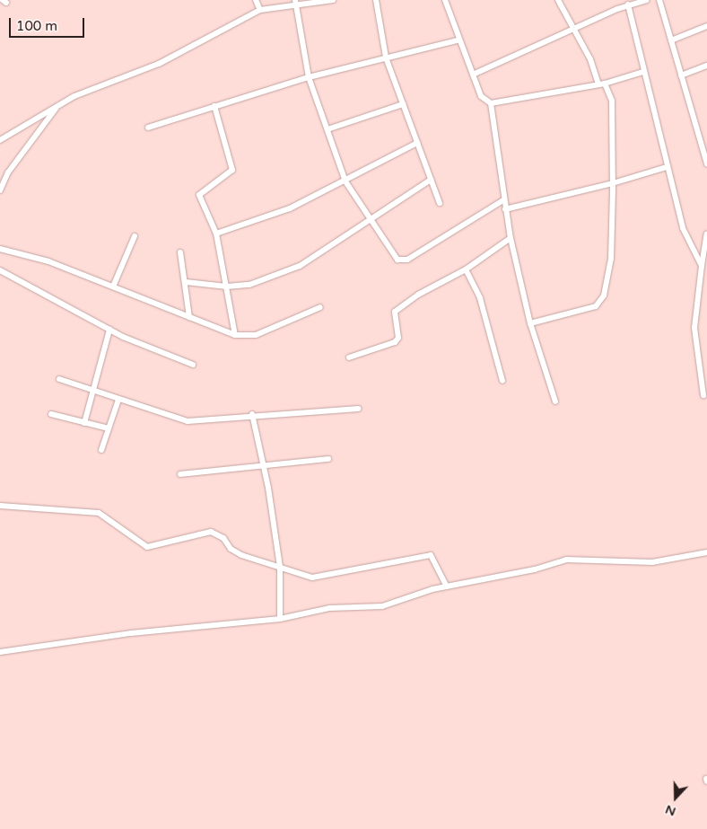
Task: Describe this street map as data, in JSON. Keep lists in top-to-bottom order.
{
  "scale_bar": "100 m",
  "north": "bottom"
}
